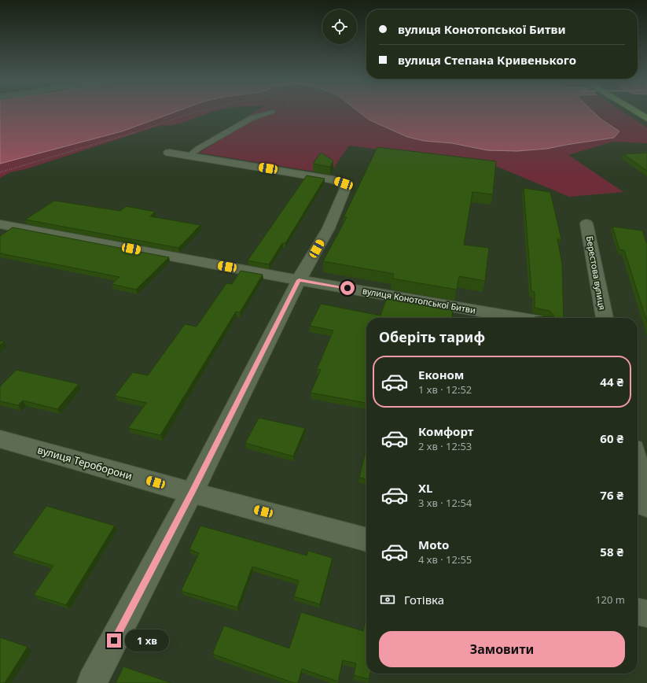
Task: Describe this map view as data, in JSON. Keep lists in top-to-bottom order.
{
  "streets": {
    "street": ["Берестова вулиця", "вулиця Конотопської Битви", "вулиця Тероборони"]
  },
  "page": {
    "banner": ["вулиця Конотопської Битви", "вулиця Степана Кривенького"],
    "heading": "Оберіть тариф",
    "list": [
      {
        "name": "Економ",
        "note": "1 хв · 12:52",
        "value": "44 ₴"
      },
      {
        "name": "Комфорт",
        "note": "2 хв · 12:53",
        "value": "60 ₴"
      },
      {
        "name": "XL",
        "note": "3 хв · 12:54",
        "value": "76 ₴"
      },
      {
        "name": "Moto",
        "note": "4 хв · 12:55",
        "value": "58 ₴"
      }
    ],
    "pay": ["Готівка", "120 m"],
    "buttons": "Замовити",
    "bubble": "1 хв"
  }
}
